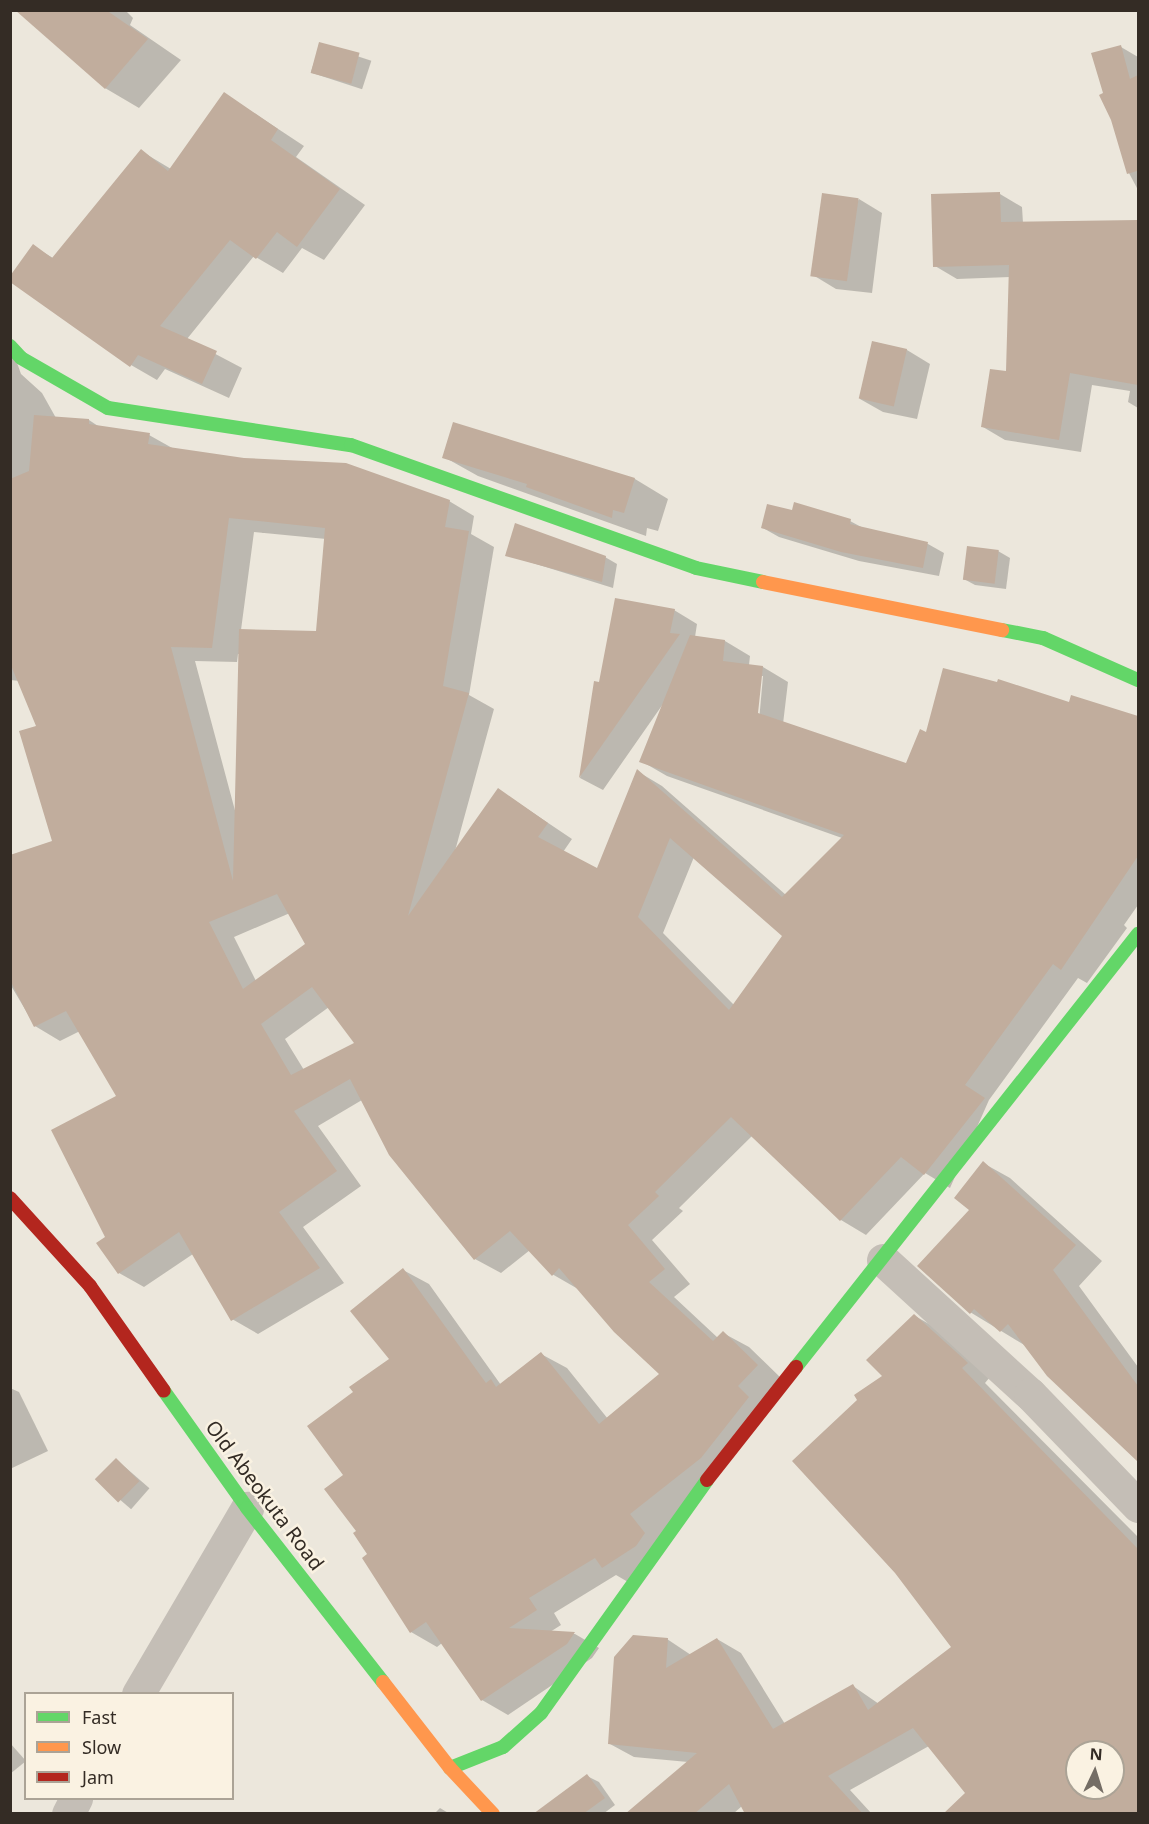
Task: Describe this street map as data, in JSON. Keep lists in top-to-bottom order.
{
  "streets": {
    "main road": ["Old Abeokuta Road"]
  },
  "legend": ["Fast", "Slow", "Jam"],
  "north": "top"
}
